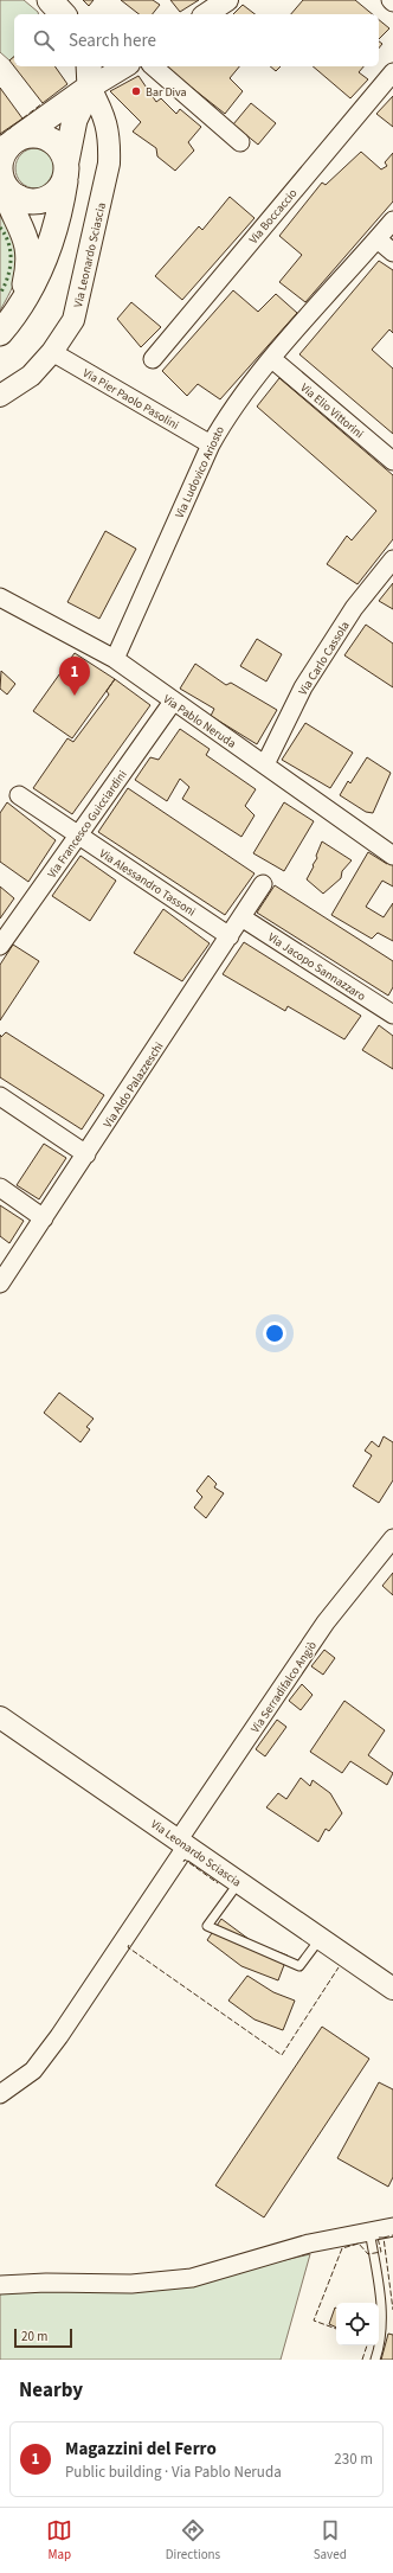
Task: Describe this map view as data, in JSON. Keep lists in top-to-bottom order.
{
  "streets": {
    "street": [
      "Via Boccaccio",
      "Via Leonardo Sciascia",
      "Via Pier Paolo Pasolini",
      "Via Elio Vittorini",
      "Via Ludovico Ariosto",
      "Via Carlo Cassola",
      "Via Pablo Neruda",
      "Via Francesco Guicciardini",
      "Via Alessandro Tassoni",
      "Via Jacopo Sannazzaro",
      "Via Aldo Palazzeschi",
      "Via Serradifalco Angiò"
    ]
  },
  "crossings": [
    ["Via Leonardo Sciascia", "Via Pier Paolo Pasolini"],
    ["Via Leonardo Sciascia", "Via Serradifalco Angiò"],
    ["Via Pier Paolo Pasolini", "Via Ludovico Ariosto"],
    ["Via Elio Vittorini", "Via Ludovico Ariosto"],
    ["Via Ludovico Ariosto", "Via Pablo Neruda"],
    ["Via Carlo Cassola", "Via Pablo Neruda"],
    ["Via Pablo Neruda", "Via Francesco Guicciardini"],
    ["Via Francesco Guicciardini", "Via Alessandro Tassoni"],
    ["Via Alessandro Tassoni", "Via Aldo Palazzeschi"],
    ["Via Jacopo Sannazzaro", "Via Aldo Palazzeschi"]
  ],
  "places": ["Bar Diva"],
  "scale_bar": "20 m",
  "page": {
    "search": "Search here",
    "pins": "1",
    "scale": "20 m",
    "heading": "Nearby",
    "list": [
      {
        "mark": "1",
        "name": "Magazzini del Ferro",
        "note": "Public building · Via Pablo Neruda",
        "value": "230 m"
      }
    ],
    "nav": ["Map", "Directions", "Saved"]
  }
}
